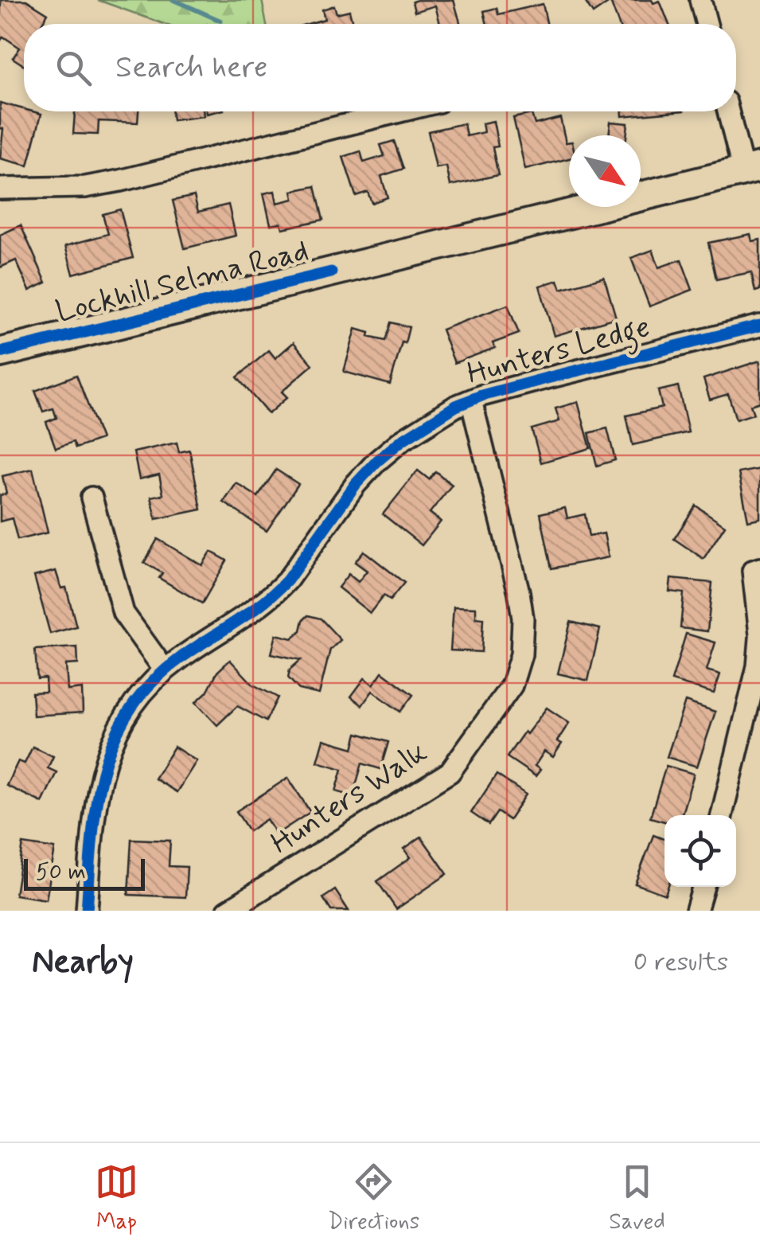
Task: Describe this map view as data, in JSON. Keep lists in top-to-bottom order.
{
  "streets": {
    "main road": ["Lockhill Selma Road"],
    "street": ["Hunters Ledge", "Hunters Walk"]
  },
  "crossings": [
    ["Hunters Ledge", "Hunters Walk"]
  ],
  "scale_bar": "50 m",
  "north": "bottom right",
  "page": {
    "search": "Search here",
    "scale": "50 m",
    "heading": ["Nearby", "0 results"],
    "nav": ["Map", "Directions", "Saved"]
  }
}
